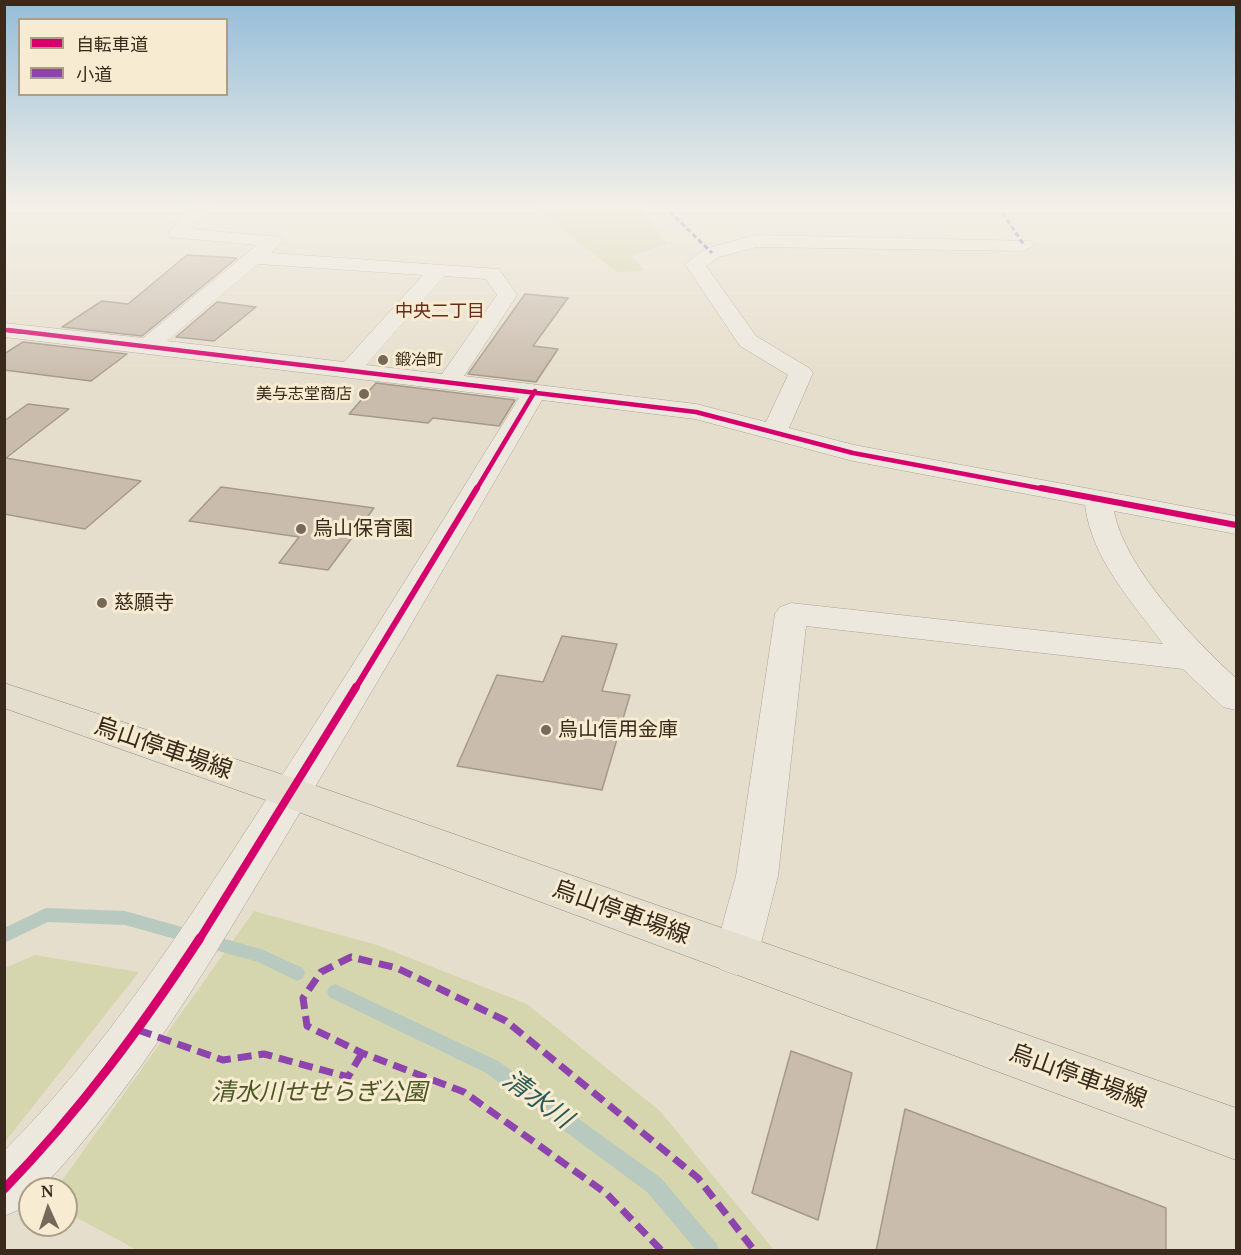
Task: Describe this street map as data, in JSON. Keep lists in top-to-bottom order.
{
  "streets": {
    "main road": ["烏山停車場線"]
  },
  "districts": ["中央二丁目"],
  "water": ["清水川"],
  "parks": ["清水川せせらぎ公園"],
  "places": [
    "鍛冶町",
    "美与志堂商店",
    "烏山保育園",
    "慈願寺",
    "烏山信用金庫"
  ],
  "legend": ["自転車道", "小道"],
  "north": "top"
}
